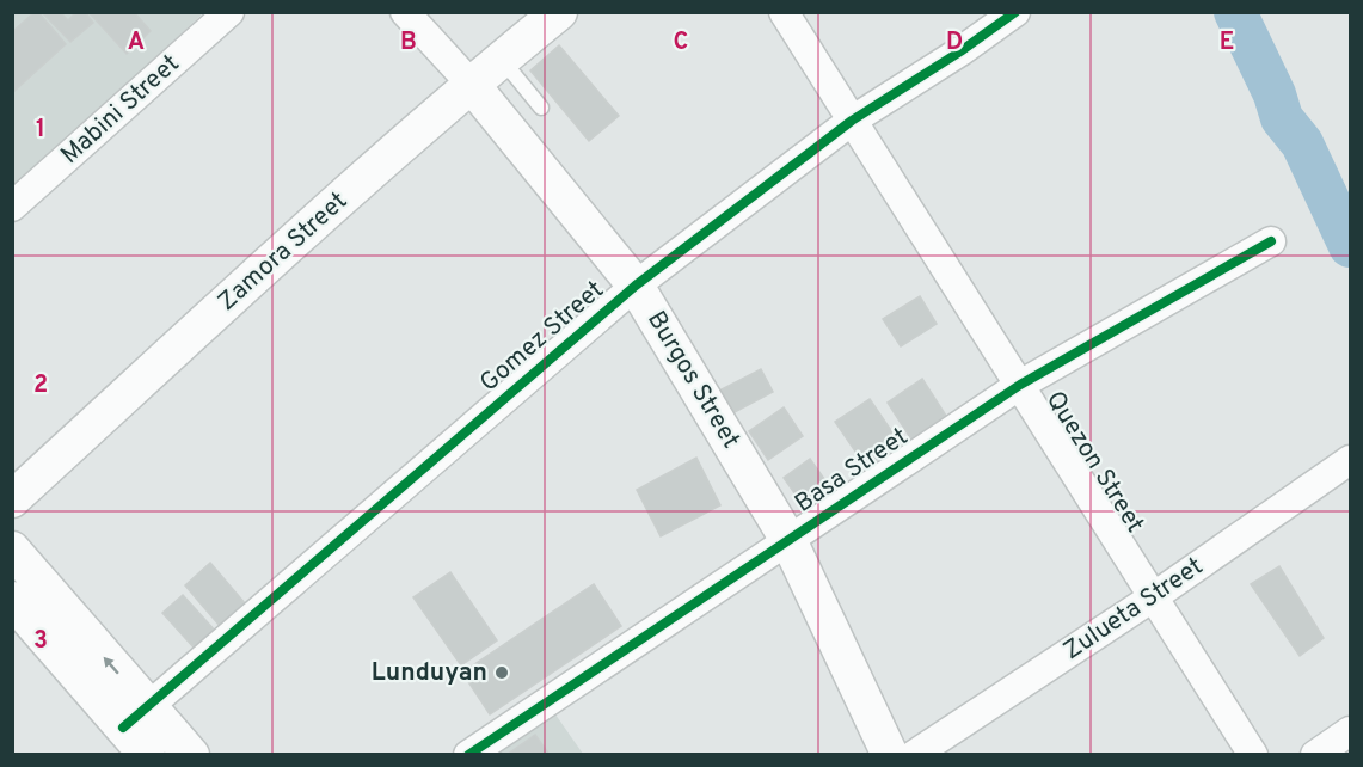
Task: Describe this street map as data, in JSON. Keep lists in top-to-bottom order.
{
  "streets": {
    "street": [
      "Mabini Street",
      "Zamora Street",
      "Gomez Street",
      "Burgos Street",
      "Quezon Street",
      "Basa Street",
      "Zulueta Street"
    ]
  },
  "crossings": [
    ["Zamora Street", "Burgos Street"],
    ["Gomez Street", "Burgos Street"],
    ["Gomez Street", "Quezon Street"],
    ["Burgos Street", "Basa Street"],
    ["Quezon Street", "Basa Street"],
    ["Quezon Street", "Zulueta Street"]
  ],
  "places": ["Lunduyan"],
  "grid": {
    "columns": [
      "A",
      "B",
      "C",
      "D",
      "E"
    ],
    "rows": ["1", "2", "3"]
  }
}
